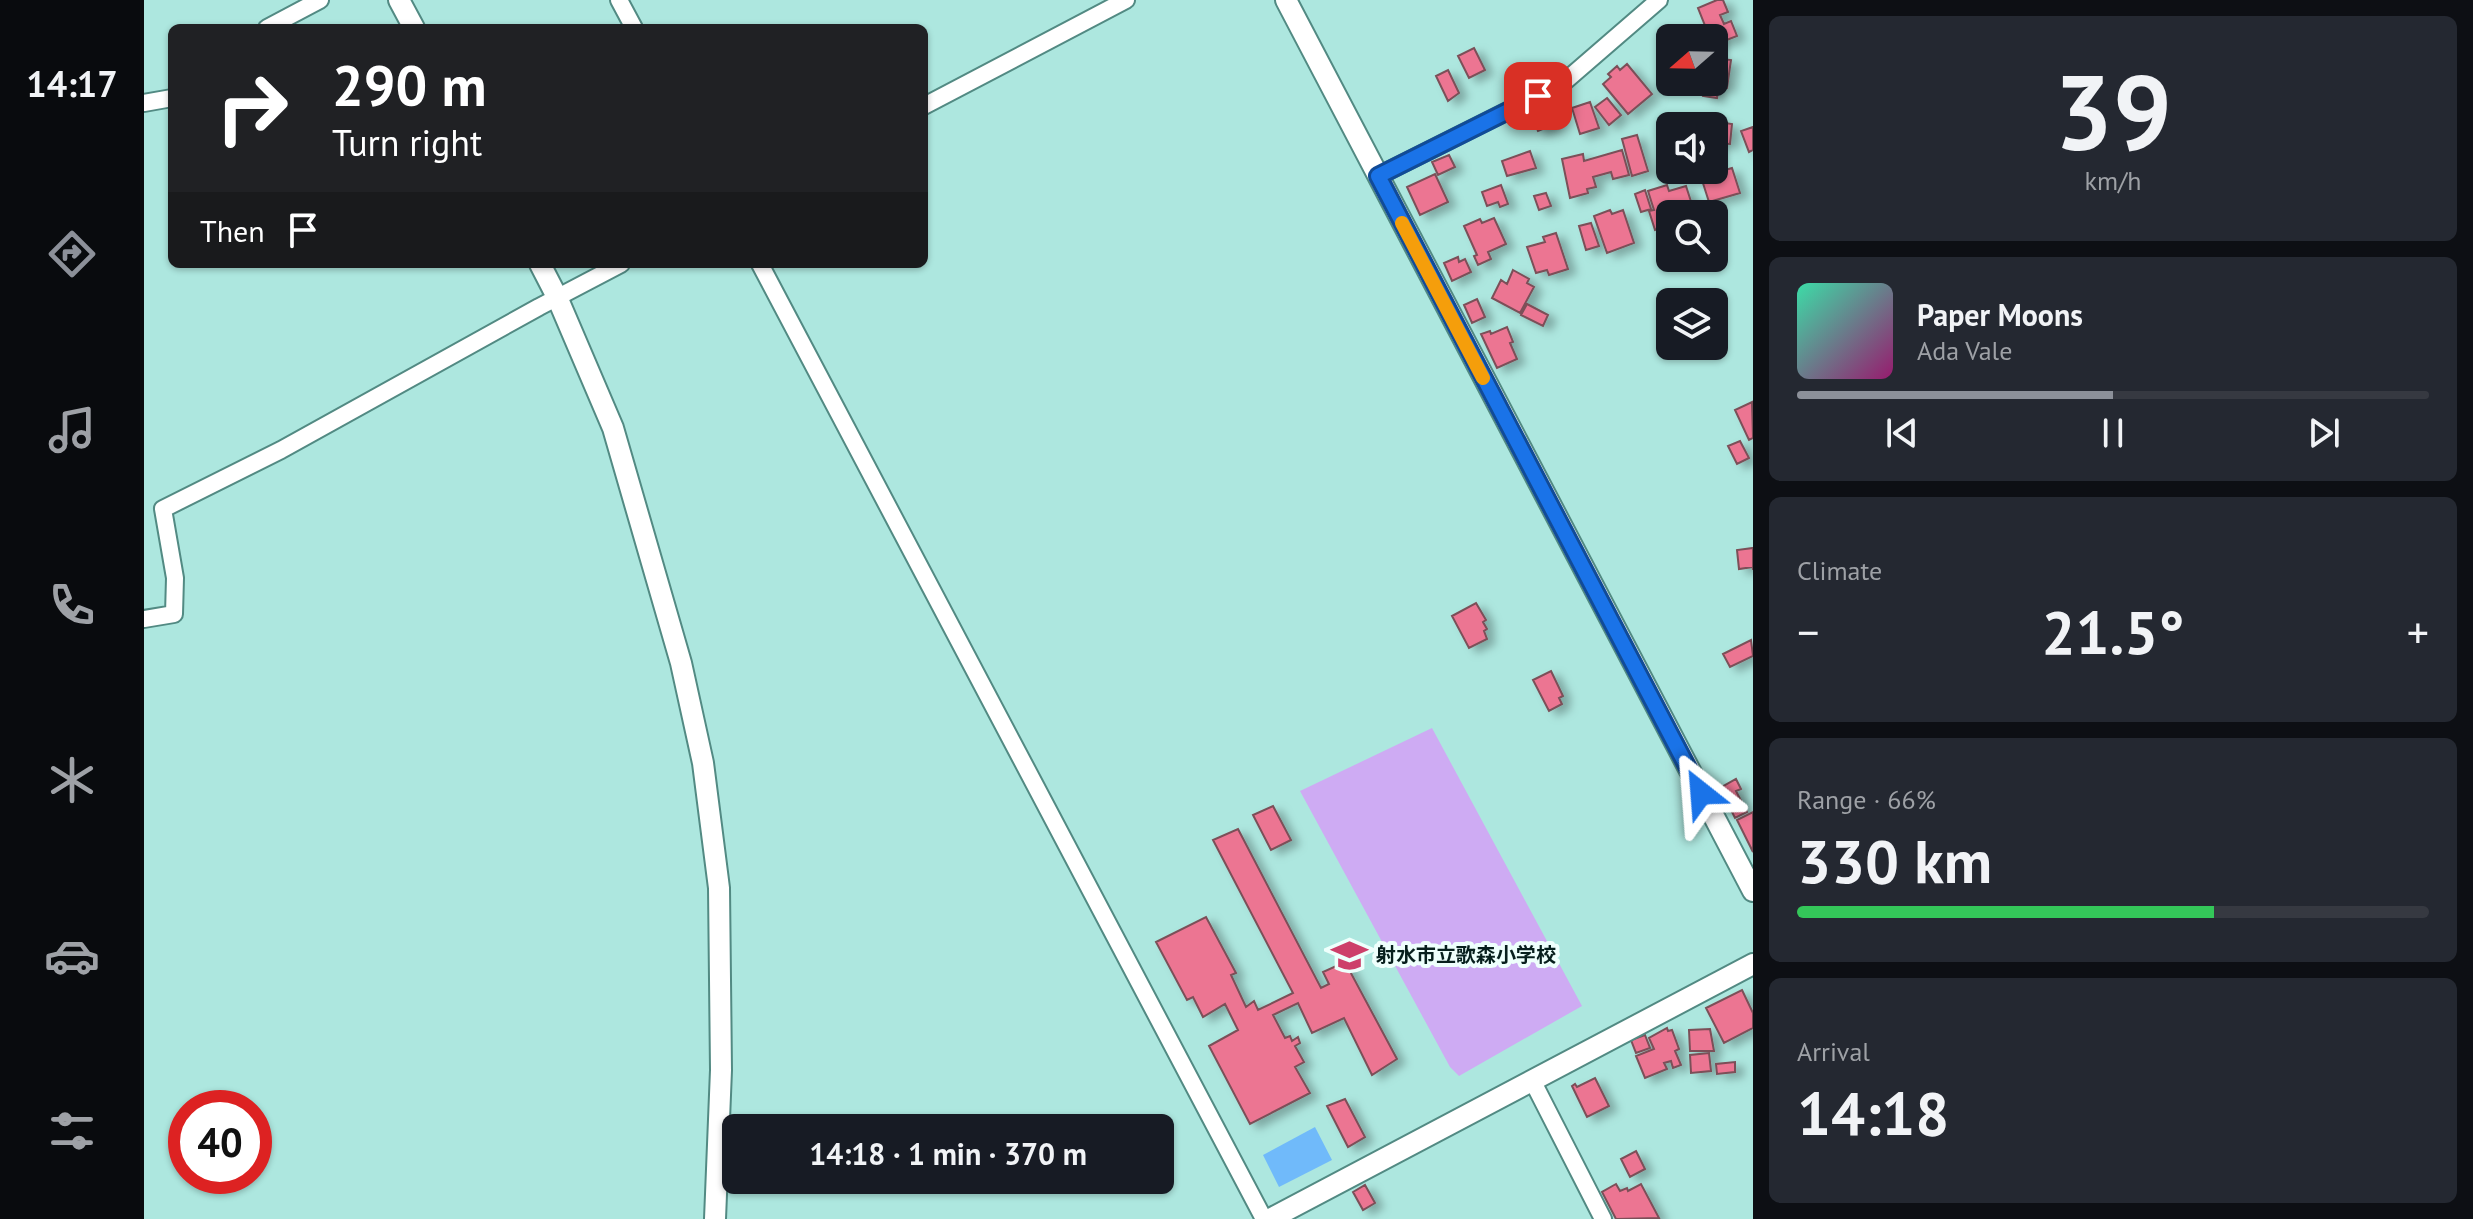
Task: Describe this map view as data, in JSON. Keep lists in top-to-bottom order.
{
  "places": {
    "school or university": ["射水市立歌森小学校"]
  },
  "north": "left",
  "page": {
    "tabs": "14:17",
    "tile": [
      ["39", "km/h"],
      "Climate",
      ["Range · 66%", "330 km"],
      ["Arrival", "14:18"]
    ],
    "turn": ["290 m", "Turn right"],
    "then": "Then",
    "song": ["Paper Moons", "Ada Vale"],
    "heat": ["−", "21.5°", "+"],
    "limit": "40",
    "trip": "14:18 · 1 min · 370 m"
  }
}
